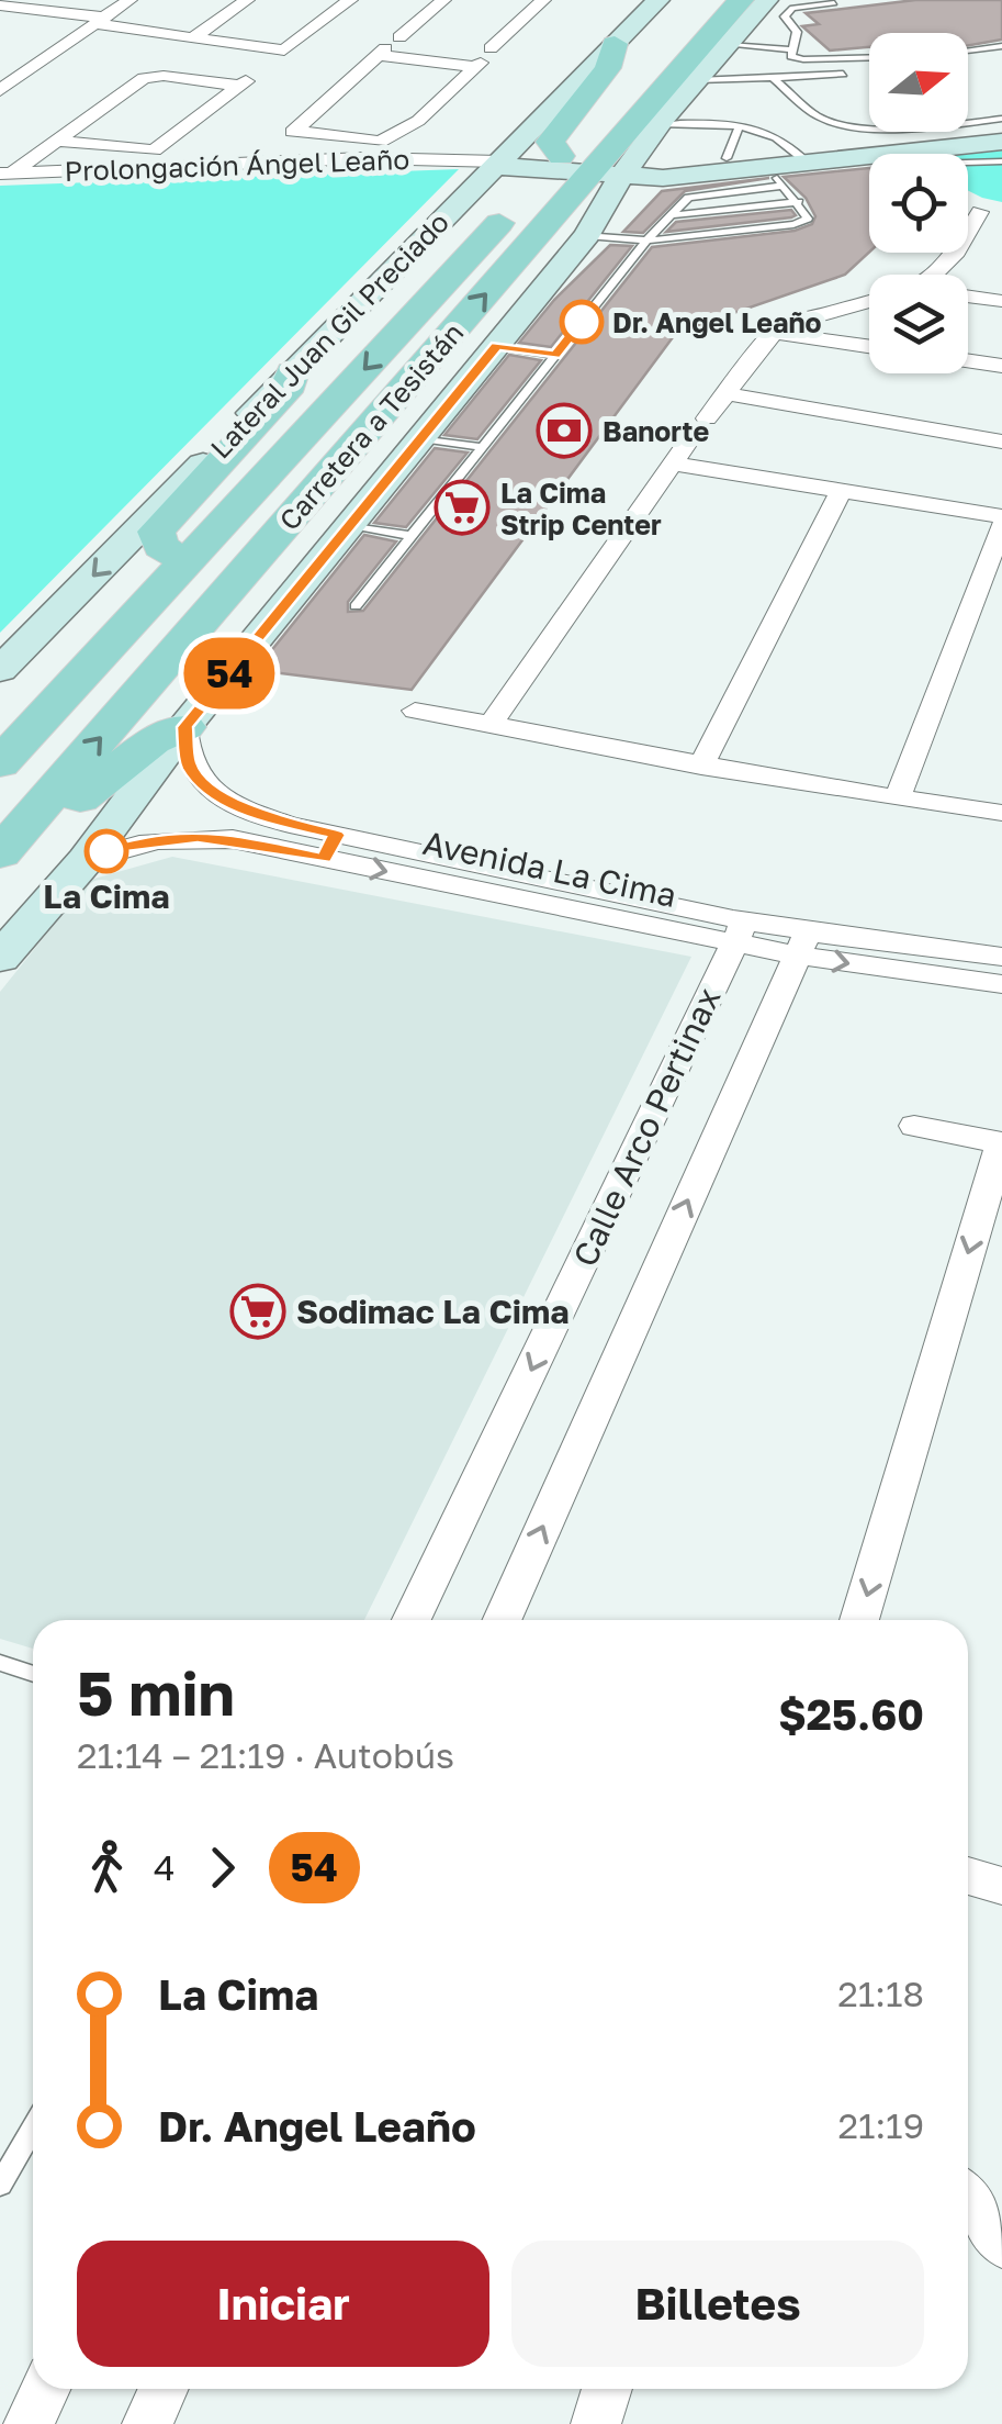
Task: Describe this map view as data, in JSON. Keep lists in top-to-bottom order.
{
  "streets": {
    "main road": ["Prolongación Ángel Leaño", "Lateral Juan Gil Preciado", "Carretera a Tesistán"],
    "street": ["Avenida La Cima", "Calle Arco Pertinax"]
  },
  "crossings": [
    ["Prolongación Ángel Leaño", "Lateral Juan Gil Preciado"],
    ["Prolongación Ángel Leaño", "Carretera a Tesistán"],
    ["Avenida La Cima", "Calle Arco Pertinax"]
  ],
  "places": {
    "other": ["Dr. Angel Leaño", "La Cima"],
    "bank": ["Banorte"],
    "supermarket": ["La Cima Strip Center", "Sodimac La Cima"]
  },
  "lines": ["bus line 54"],
  "north": "right",
  "page": {
    "on_map": "54",
    "heading": ["5 min", "21:14 – 21:19 · Autobús", "$25.60"],
    "legs": ["4", "54"],
    "list": [
      {
        "name": "La Cima",
        "value": "21:18"
      },
      {
        "name": "Dr. Angel Leaño",
        "value": "21:19"
      }
    ],
    "buttons": ["Iniciar", "Billetes"]
  }
}
